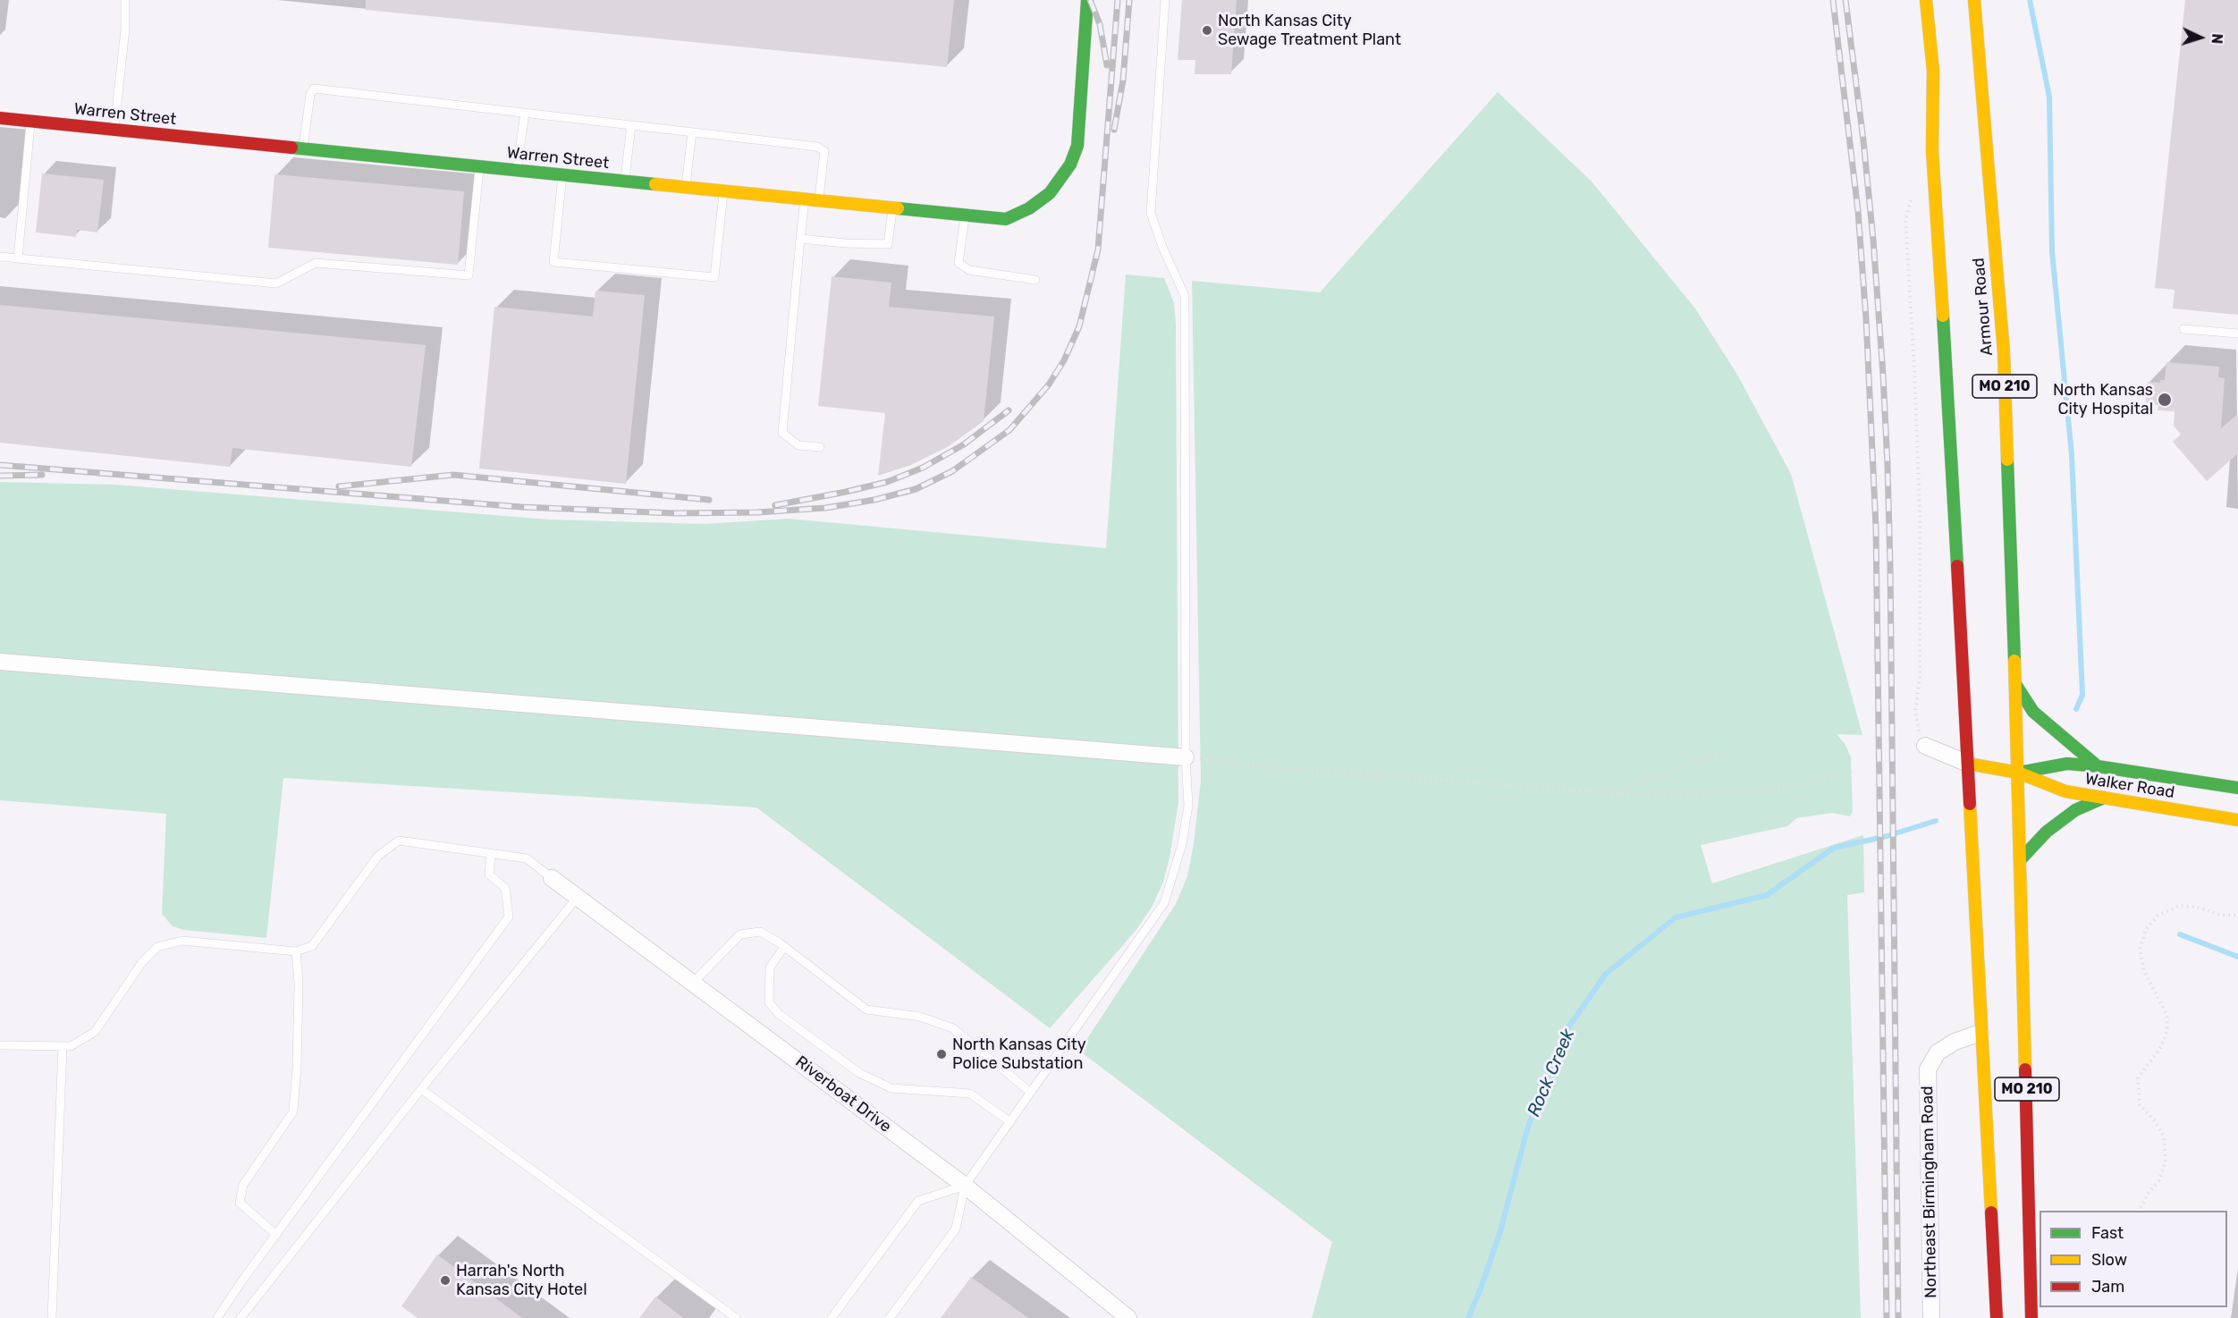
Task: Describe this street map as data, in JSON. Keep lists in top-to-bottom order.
{
  "streets": {
    "main road": [
      "Warren Street",
      "Armour Road",
      "MO 210",
      "Walker Road"
    ],
    "street": ["Riverboat Drive", "Northeast Birmingham Road"]
  },
  "crossings": [
    ["Armour Road", "MO 210"],
    ["Armour Road", "Walker Road"],
    ["MO 210", "Walker Road"],
    ["MO 210", "Northeast Birmingham Road"]
  ],
  "water": ["Rock Creek"],
  "places": [
    "North Kansas City Sewage Treatment Plant",
    "North Kansas City Hospital",
    "North Kansas City Police Substation",
    "Harrah's North Kansas City Hotel"
  ],
  "legend": ["Fast", "Slow", "Jam"],
  "north": "right"
}
